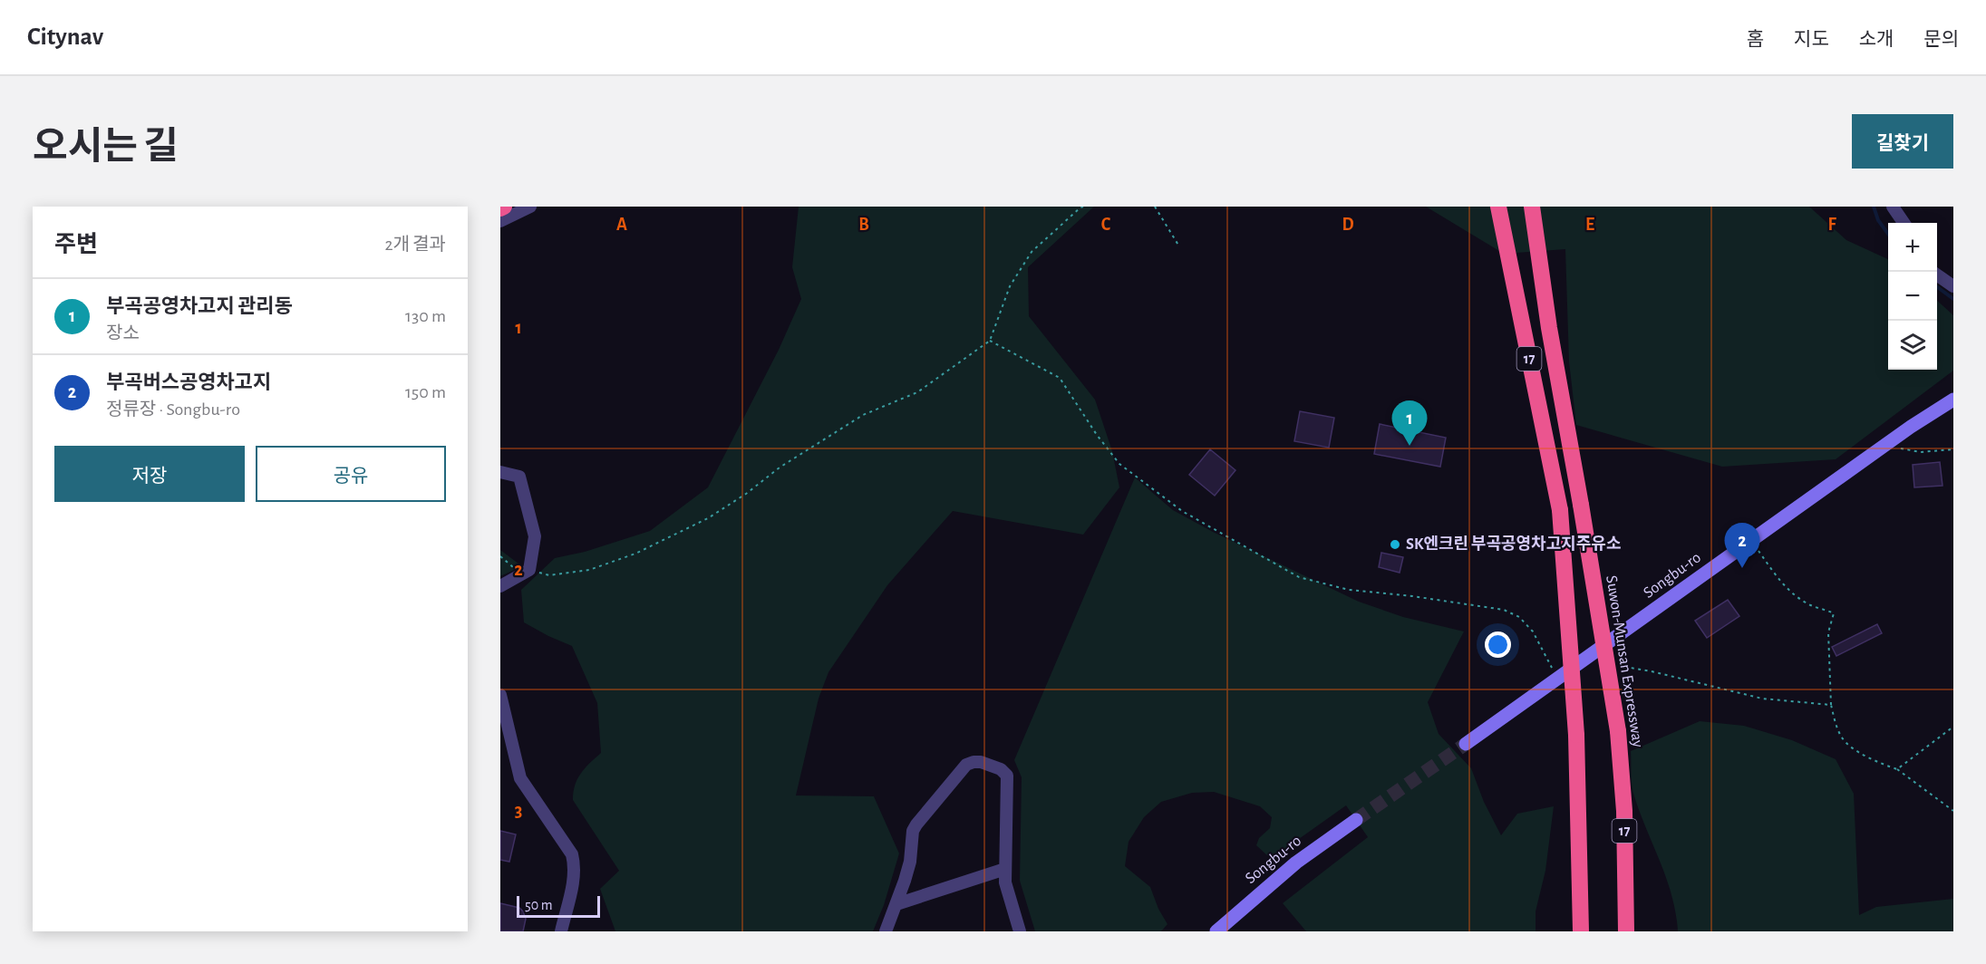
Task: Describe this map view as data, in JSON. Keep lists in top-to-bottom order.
{
  "streets": {
    "highway": ["17", "Suwon-Munsan Expressway"],
    "street": ["Songbu-ro"]
  },
  "places": ["SK엔크린 부곡공영차고지주유소"],
  "scale_bar": "50 m",
  "page": {
    "header": "Citynav",
    "nav": [
      "홈",
      "지도",
      "소개",
      "문의"
    ],
    "title": "오시는 길",
    "buttons": [
      "길찾기",
      ["저장", "공유"]
    ],
    "heading": ["주변", "2개 결과"],
    "map_buttons": ["+", "−"],
    "list": [
      {
        "mark": "1",
        "name": "부곡공영차고지 관리동",
        "note": "장소",
        "value": "130 m"
      },
      {
        "mark": "2",
        "name": "부곡버스공영차고지",
        "note": "정류장 · Songbu-ro",
        "value": "150 m"
      }
    ],
    "pins": ["1", "2"],
    "scale": "50 m"
  },
  "grid": {
    "columns": [
      "A",
      "B",
      "C",
      "D",
      "E",
      "F"
    ],
    "rows": ["1", "2", "3"]
  }
}
